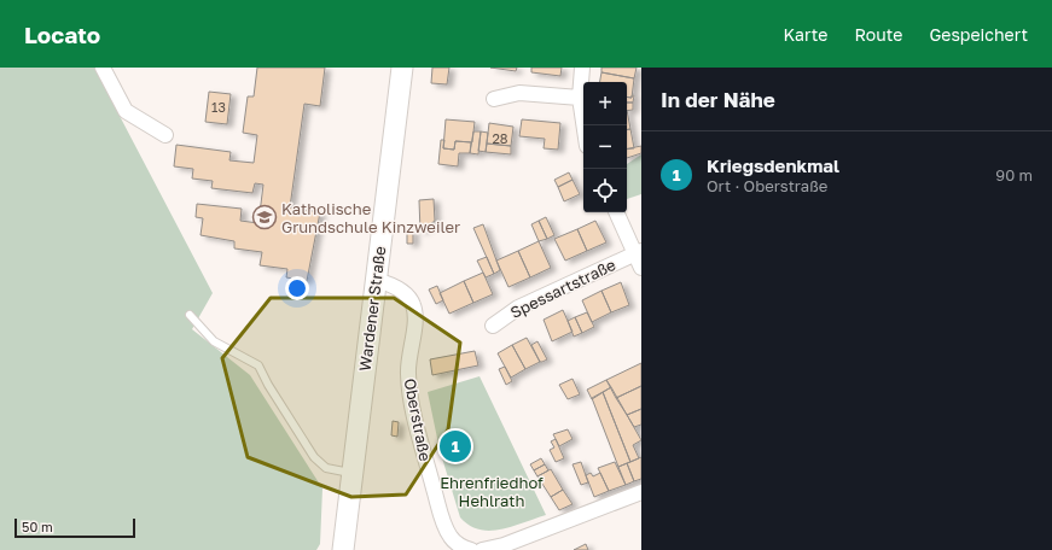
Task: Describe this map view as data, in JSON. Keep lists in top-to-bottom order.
{
  "streets": {
    "street": ["Spessartstraße", "Wardener Straße", "Oberstraße"]
  },
  "crossings": [
    ["Wardener Straße", "Oberstraße"]
  ],
  "parks": ["Ehrenfriedhof Hehlrath"],
  "places": {
    "school or university": ["Katholische Grundschule Kinzweiler"]
  },
  "house_numbers": ["13", "28"],
  "scale_bar": "50 m",
  "page": {
    "header": "Locato",
    "nav": ["Karte", "Route", "Gespeichert"],
    "heading": "In der Nähe",
    "map_buttons": ["+", "−"],
    "list": [
      {
        "mark": "1",
        "name": "Kriegsdenkmal",
        "note": "Ort · Oberstraße",
        "value": "90 m"
      }
    ],
    "pins": "1",
    "scale": "50 m"
  }
}
